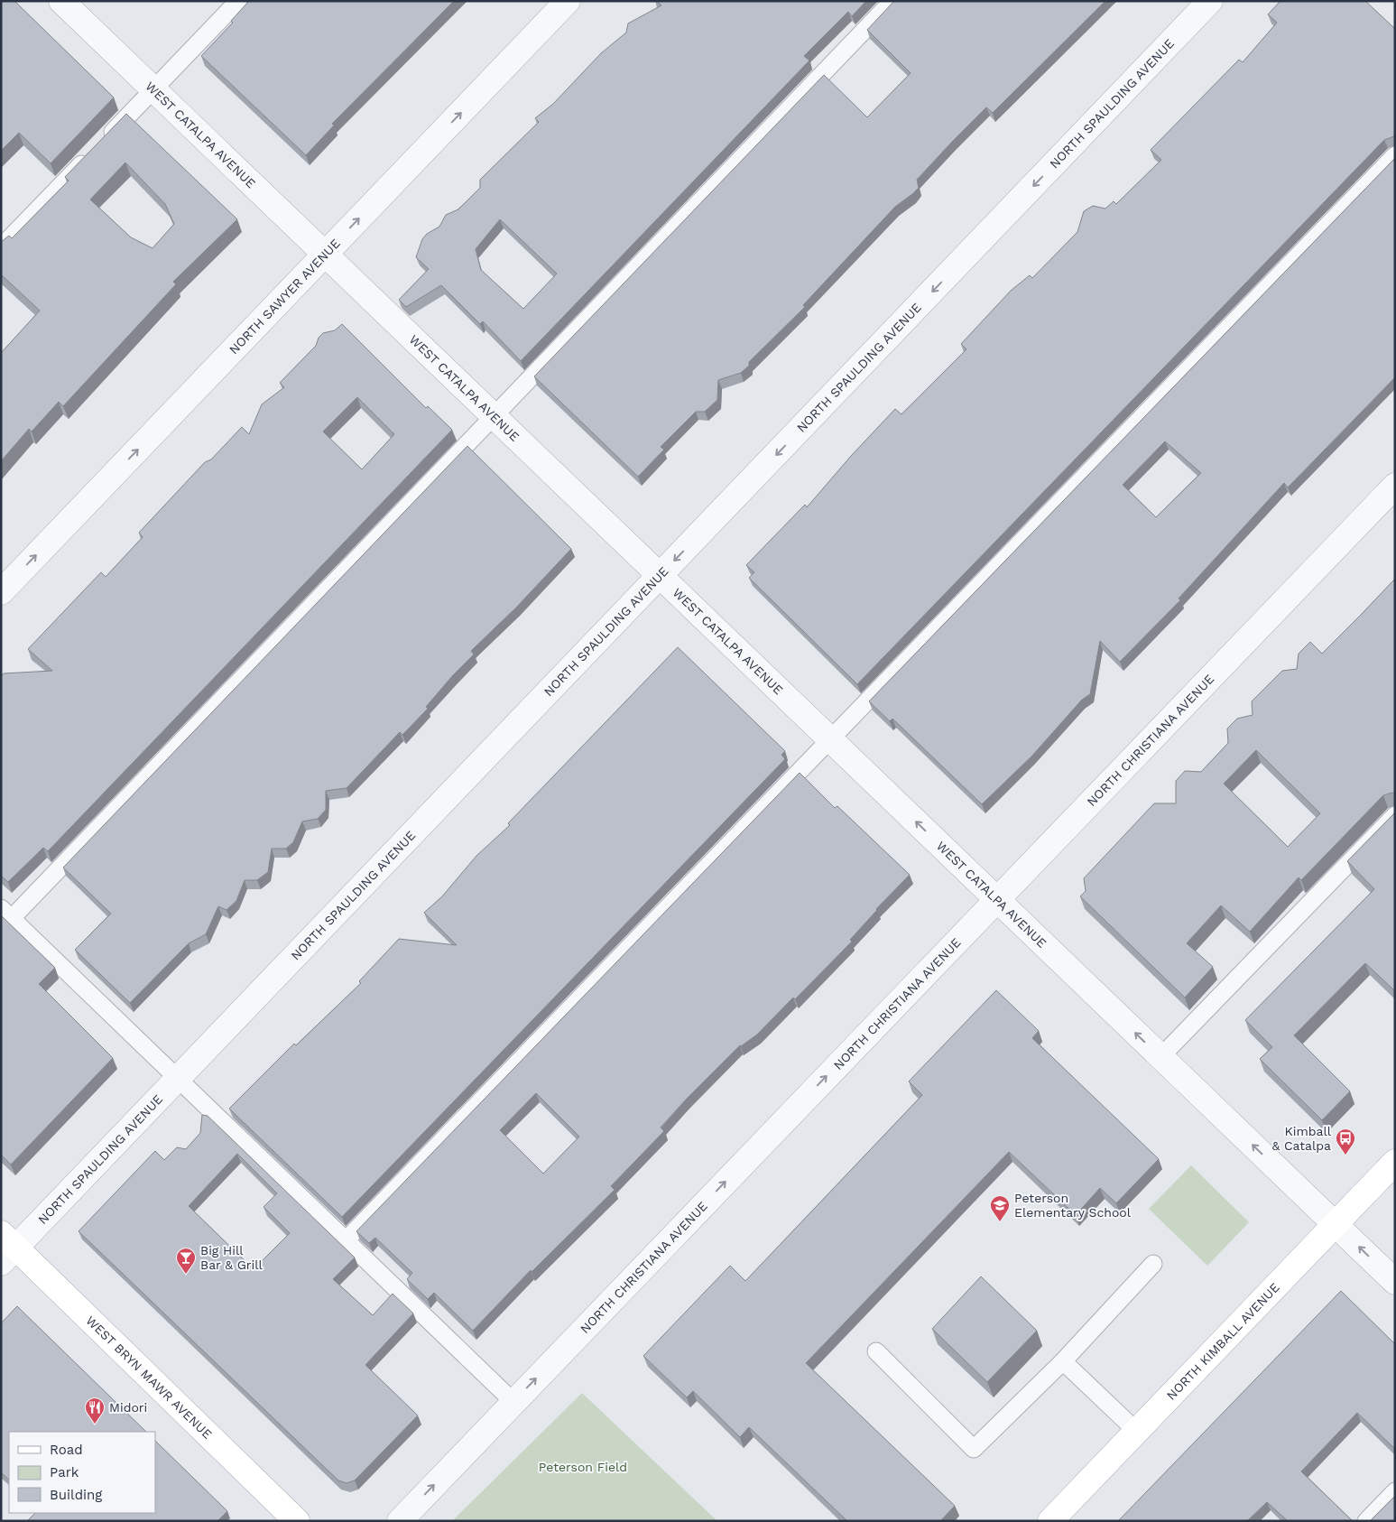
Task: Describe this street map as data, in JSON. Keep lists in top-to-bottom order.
{
  "streets": {
    "street": [
      "NORTH SPAULDING AVENUE",
      "WEST CATALPA AVENUE",
      "NORTH SAWYER AVENUE",
      "NORTH CHRISTIANA AVENUE",
      "NORTH KIMBALL AVENUE",
      "WEST BRYN MAWR AVENUE"
    ]
  },
  "crossings": [
    ["NORTH SPAULDING AVENUE", "WEST CATALPA AVENUE"],
    ["NORTH SPAULDING AVENUE", "WEST BRYN MAWR AVENUE"],
    ["WEST CATALPA AVENUE", "NORTH SAWYER AVENUE"],
    ["WEST CATALPA AVENUE", "NORTH CHRISTIANA AVENUE"],
    ["WEST CATALPA AVENUE", "NORTH KIMBALL AVENUE"]
  ],
  "one_way": [
    "NORTH SPAULDING AVENUE",
    "WEST CATALPA AVENUE",
    "NORTH SAWYER AVENUE",
    "NORTH CHRISTIANA AVENUE"
  ],
  "parks": ["Peterson Field"],
  "places": {
    "bus stop": ["Kimball & Catalpa"],
    "school or university": ["Peterson Elementary School"],
    "bar": ["Big Hill Bar & Grill"],
    "restaurant": ["Midori"]
  },
  "legend": ["Road", "Park", "Building"]
}
